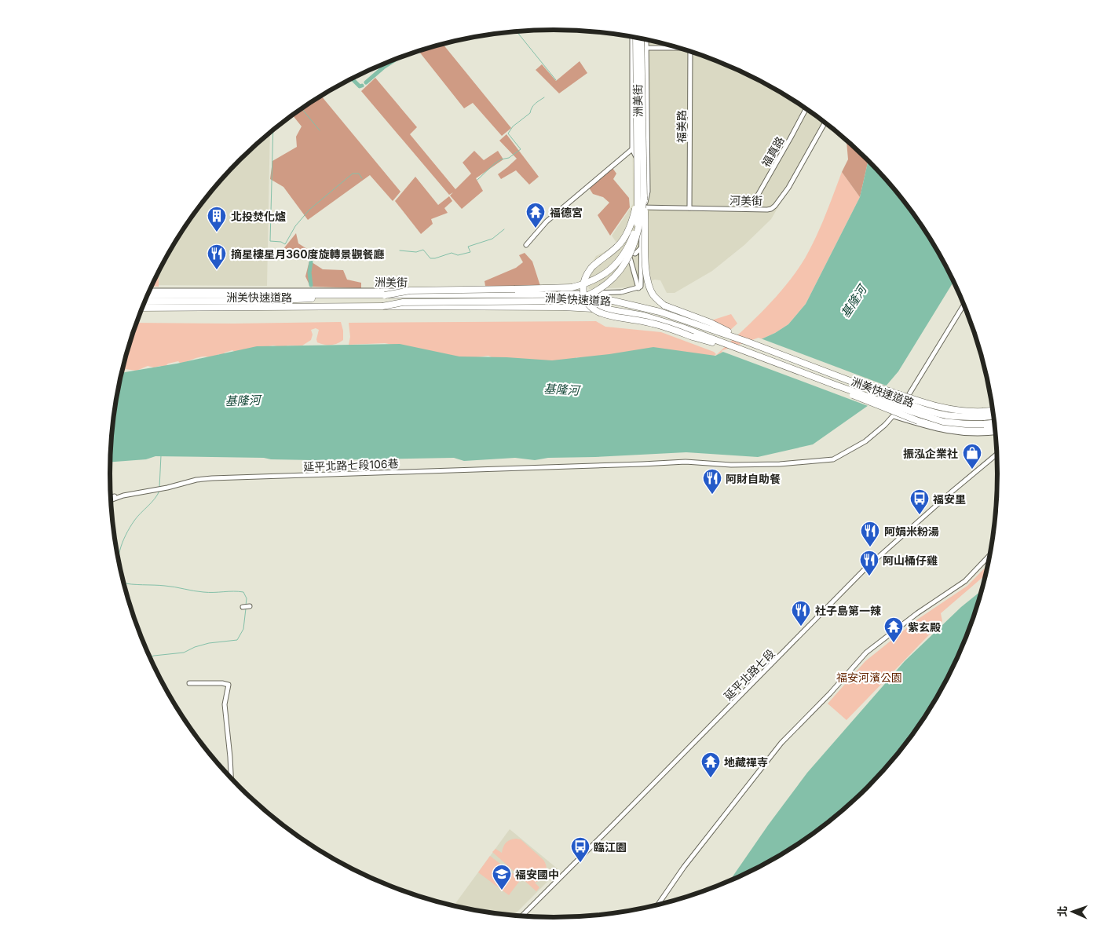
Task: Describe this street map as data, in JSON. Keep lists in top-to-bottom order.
{
  "streets": {
    "highway": ["洲美快速道路"],
    "street": [
      "洲美街",
      "福美路",
      "福真路",
      "河美街",
      "延平北路七段106巷",
      "延平北路七段"
    ]
  },
  "crossings": [
    ["洲美街", "河美街"],
    ["福美路", "河美街"],
    ["福真路", "河美街"]
  ],
  "water": ["基隆河"],
  "parks": ["福安河濱公園"],
  "places": {
    "temple": ["福德宮", "紫玄殿", "地藏禪寺"],
    "building": ["北投焚化爐"],
    "restaurant": [
      "摘星樓星月360度旋轉景觀餐廳",
      "阿財自助餐",
      "阿娟米粉湯",
      "阿山桶仔雞",
      "社子島第一辣"
    ],
    "shop": ["振泓企業社"],
    "bus stop": ["福安里", "臨江園"],
    "school or university": ["福安國中"]
  },
  "north": "left"
}
